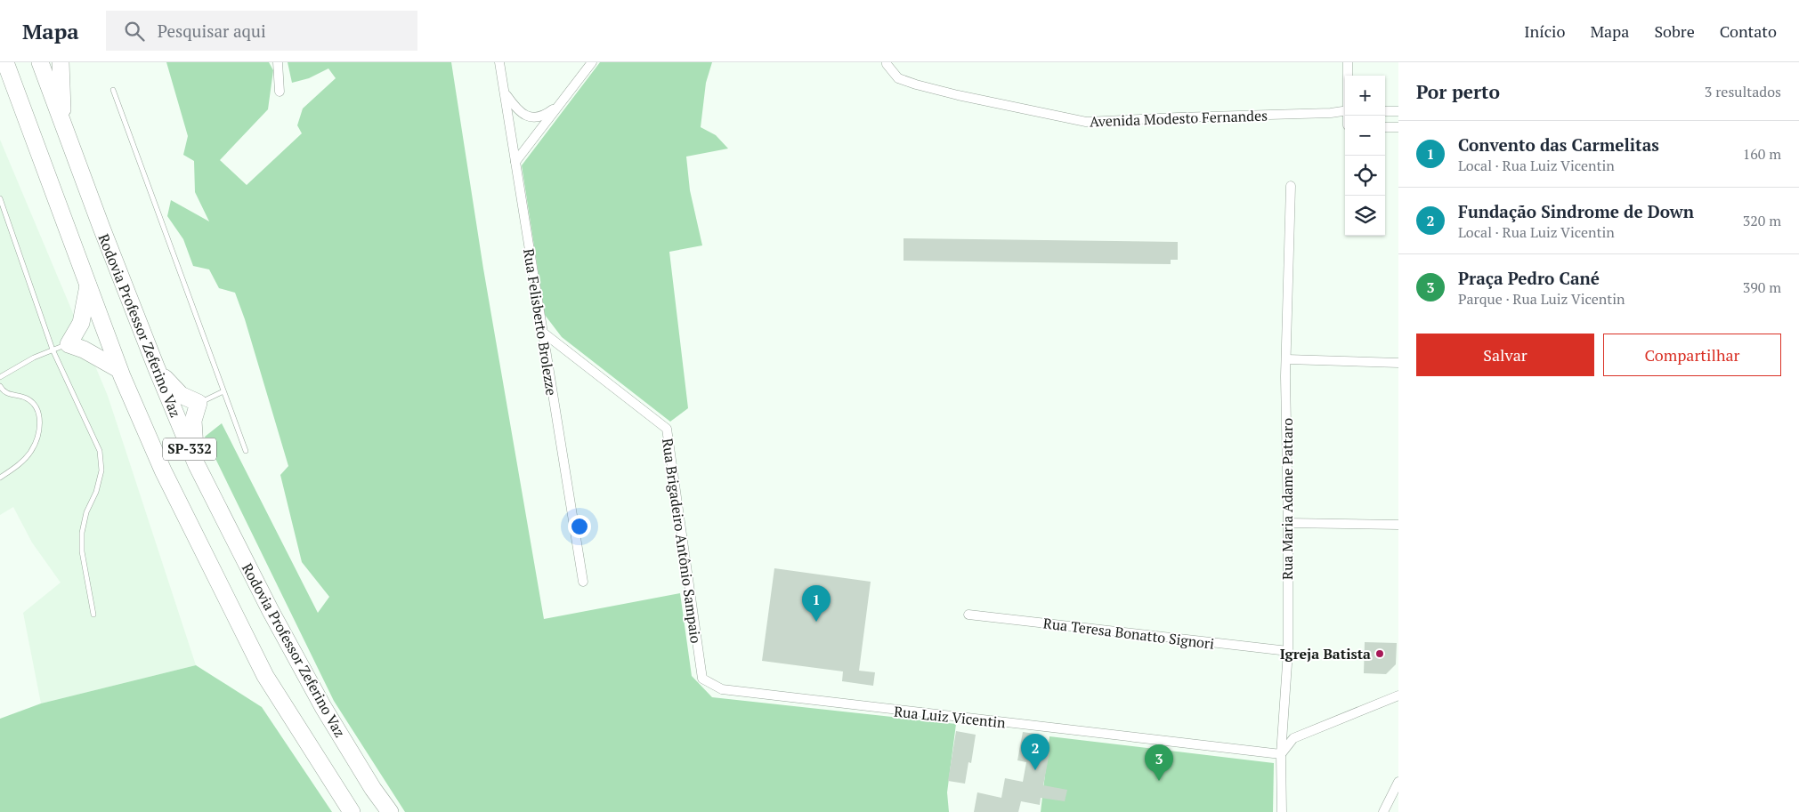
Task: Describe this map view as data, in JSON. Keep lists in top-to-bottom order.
{
  "streets": {
    "highway": ["Rodovia Professor Zeferino Vaz", "SP-332"],
    "street": [
      "Avenida Modesto Fernandes",
      "Rua Felisberto Brolezze",
      "Rua Maria Adame Pattaro",
      "Rua Brigadeiro Antônio Sampaio",
      "Rua Teresa Bonatto Signori",
      "Rua Luiz Vicentin"
    ]
  },
  "crossings": [
    ["Rua Felisberto Brolezze", "Rua Brigadeiro Antônio Sampaio"],
    ["Rua Maria Adame Pattaro", "Rua Teresa Bonatto Signori"],
    ["Rua Maria Adame Pattaro", "Rua Luiz Vicentin"],
    ["Rua Brigadeiro Antônio Sampaio", "Rua Luiz Vicentin"]
  ],
  "places": ["Igreja Batista"],
  "page": {
    "header": "Mapa",
    "search": "Pesquisar aqui",
    "nav": [
      "Início",
      "Mapa",
      "Sobre",
      "Contato"
    ],
    "heading": ["Por perto", "3 resultados"],
    "map_buttons": ["+", "−"],
    "list": [
      {
        "mark": "1",
        "name": "Convento das Carmelitas",
        "note": "Local · Rua Luiz Vicentin",
        "value": "160 m"
      },
      {
        "mark": "2",
        "name": "Fundação Sindrome de Down",
        "note": "Local · Rua Luiz Vicentin",
        "value": "320 m"
      },
      {
        "mark": "3",
        "name": "Praça Pedro Cané",
        "note": "Parque · Rua Luiz Vicentin",
        "value": "390 m"
      }
    ],
    "buttons": ["Salvar", "Compartilhar"],
    "pins": ["1", "2", "3"]
  }
}
